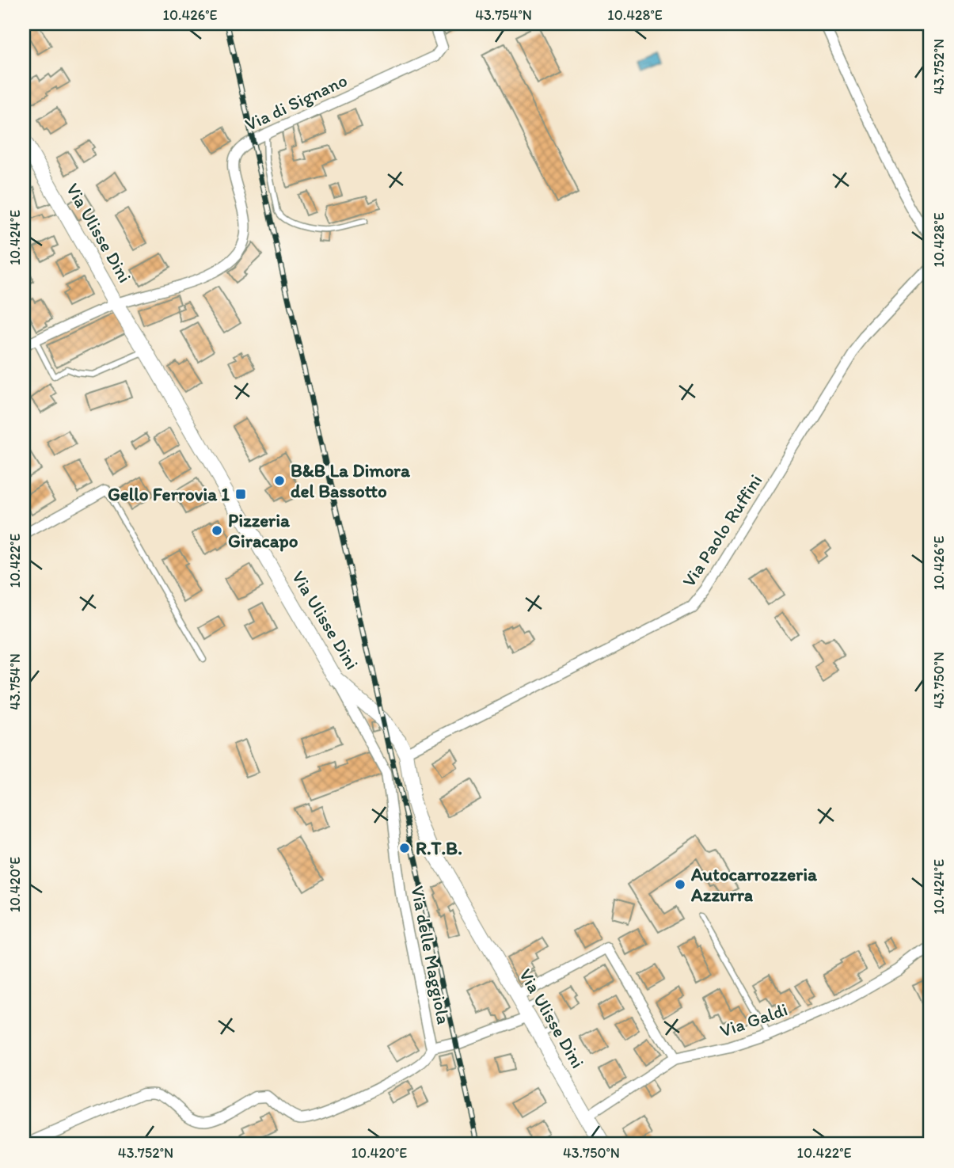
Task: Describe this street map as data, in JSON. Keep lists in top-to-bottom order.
{
  "streets": {
    "street": [
      "Via di Signano",
      "Via Ulisse Dini",
      "Via Paolo Ruffini",
      "Via delle Maggiola",
      "Via Galdi"
    ]
  },
  "crossings": [
    ["Via di Signano", "Via Ulisse Dini"],
    ["Via Ulisse Dini", "Via Paolo Ruffini"],
    ["Via Ulisse Dini", "Via delle Maggiola"],
    ["Via Ulisse Dini", "Via Galdi"],
    ["Via delle Maggiola", "Via Galdi"]
  ],
  "places": {
    "other": [
      "B&B La Dimora del Bassotto",
      "Pizzeria Giracapo",
      "R.T.B.",
      "Autocarrozzeria Azzurra"
    ],
    "transit": ["Gello Ferrovia 1"]
  },
  "coordinates": [
    "10.426°E",
    "43.754°N",
    "10.428°E",
    "43.752°N",
    "10.424°E",
    "10.422°E",
    "43.750°N",
    "10.420°E"
  ]
}
